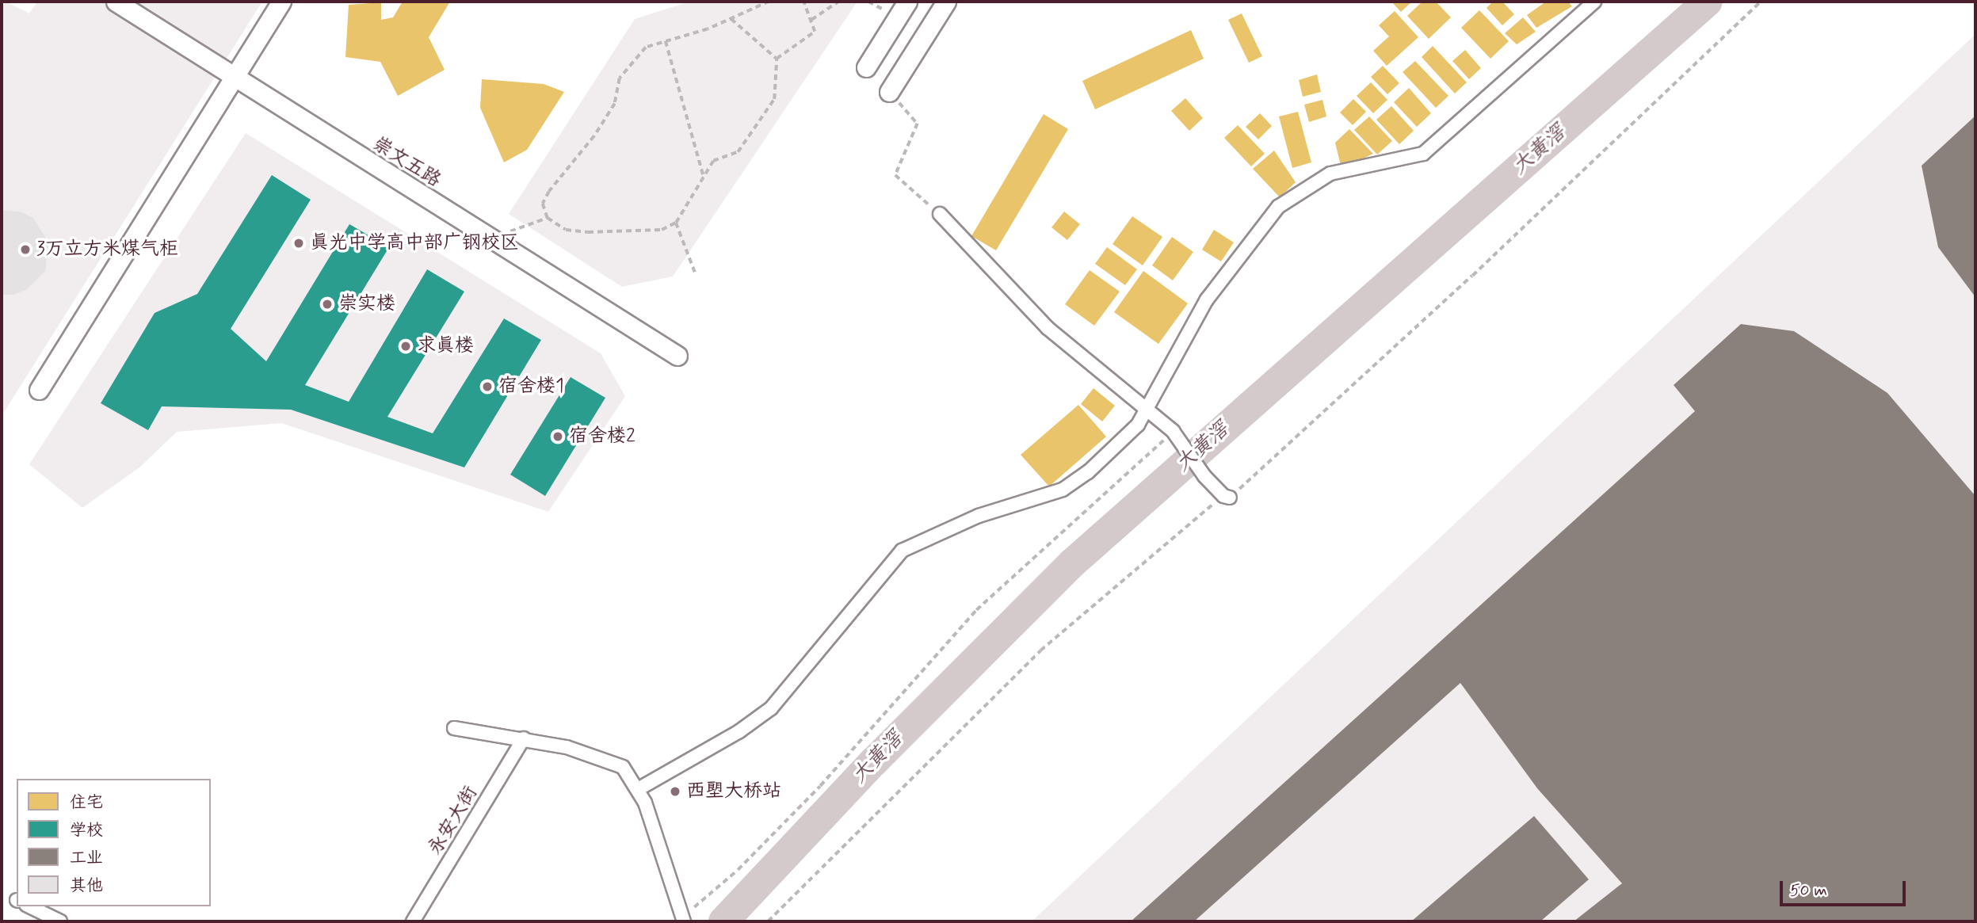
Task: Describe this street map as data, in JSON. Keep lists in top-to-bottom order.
{
  "streets": {
    "street": ["崇文五路", "永安大街"]
  },
  "water": ["大黄滘"],
  "places": [
    "真光中学高中部广钢校区",
    "3万立方米煤气柜",
    "崇实楼",
    "求真楼",
    "宿舍楼1",
    "宿舍楼2",
    "西塱大桥站"
  ],
  "legend": [
    "住宅",
    "学校",
    "工业",
    "其他"
  ],
  "scale_bar": "50 m"
}
